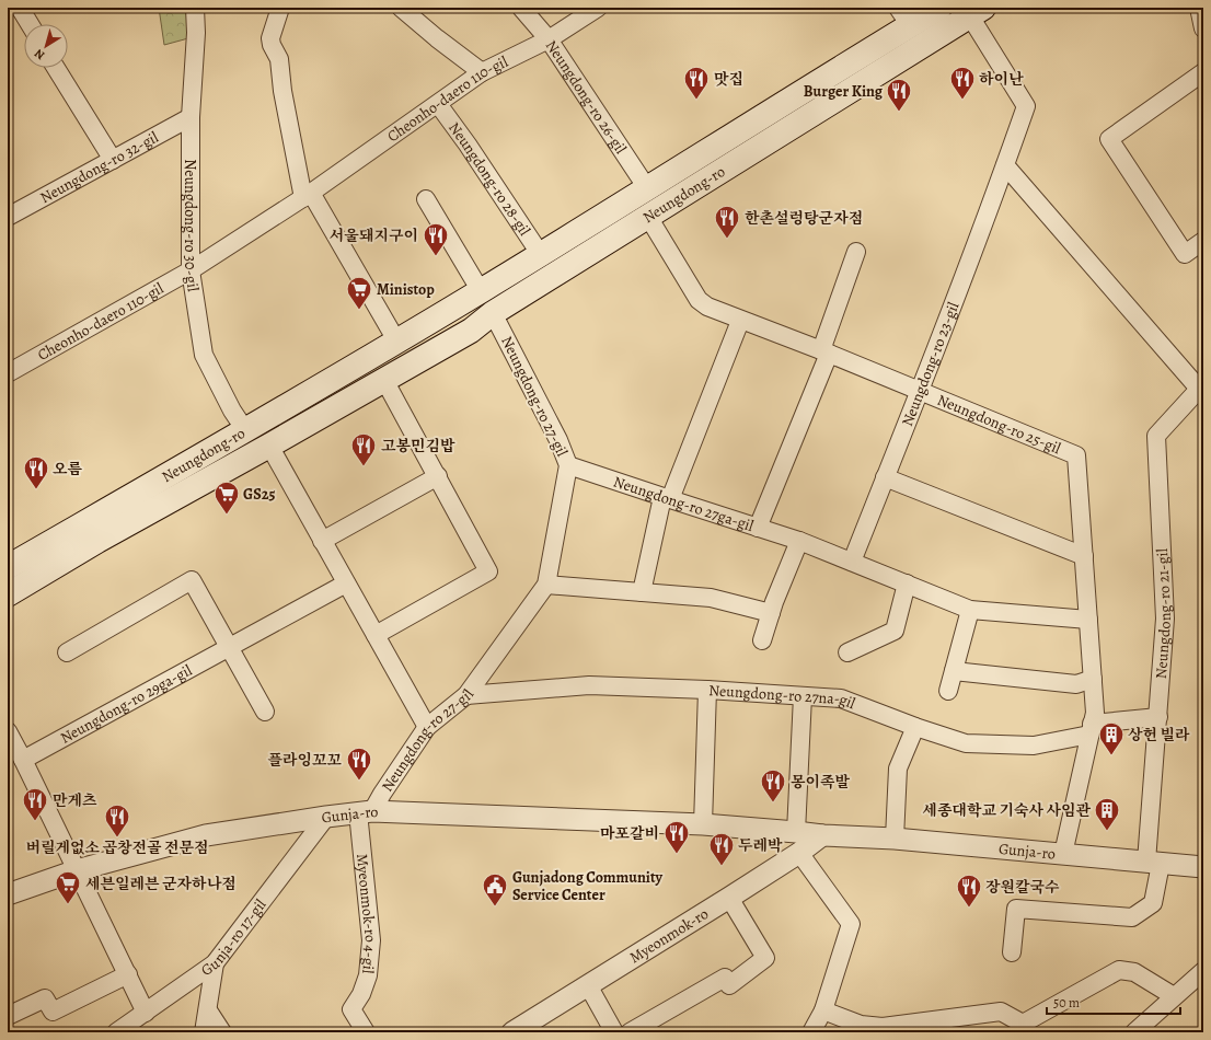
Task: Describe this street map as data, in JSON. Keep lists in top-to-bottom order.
{
  "streets": {
    "main road": ["Neungdong-ro"],
    "street": [
      "Neungdong-ro 26-gil",
      "Cheonho-daero 110-gil",
      "Neungdong-ro 32-gil",
      "Neungdong-ro 28-gil",
      "Neungdong-ro 30-gil",
      "Neungdong-ro 23-gil",
      "Neungdong-ro 27-gil",
      "Neungdong-ro 25-gil",
      "Neungdong-ro 27ga-gil",
      "Neungdong-ro 21-gil",
      "Neungdong-ro 27na-gil",
      "Neungdong-ro 29ga-gil",
      "Gunja-ro",
      "Myeonmok-ro 4-gil",
      "Gunja-ro 17-gil",
      "Myeonmok-ro"
    ]
  },
  "crossings": [
    ["Neungdong-ro 26-gil", "Cheonho-daero 110-gil"],
    ["Neungdong-ro 26-gil", "Neungdong-ro"],
    ["Cheonho-daero 110-gil", "Neungdong-ro 28-gil"],
    ["Cheonho-daero 110-gil", "Neungdong-ro 30-gil"],
    ["Neungdong-ro 32-gil", "Neungdong-ro 30-gil"],
    ["Neungdong-ro 28-gil", "Neungdong-ro"],
    ["Neungdong-ro", "Neungdong-ro 30-gil"],
    ["Neungdong-ro", "Neungdong-ro 23-gil"],
    ["Neungdong-ro", "Neungdong-ro 27-gil"],
    ["Neungdong-ro", "Neungdong-ro 25-gil"],
    ["Neungdong-ro 23-gil", "Neungdong-ro 25-gil"],
    ["Neungdong-ro 23-gil", "Neungdong-ro 27ga-gil"],
    ["Neungdong-ro 27-gil", "Neungdong-ro 27ga-gil"],
    ["Neungdong-ro 27-gil", "Neungdong-ro 27na-gil"],
    ["Neungdong-ro 27-gil", "Gunja-ro"],
    ["Neungdong-ro 27-gil", "Myeonmok-ro 4-gil"],
    ["Neungdong-ro 25-gil", "Neungdong-ro 27ga-gil"],
    ["Neungdong-ro 25-gil", "Neungdong-ro 27na-gil"],
    ["Neungdong-ro 25-gil", "Gunja-ro"],
    ["Neungdong-ro 21-gil", "Neungdong-ro 27na-gil"],
    ["Neungdong-ro 21-gil", "Gunja-ro"],
    ["Gunja-ro", "Myeonmok-ro 4-gil"],
    ["Gunja-ro", "Gunja-ro 17-gil"],
    ["Gunja-ro", "Myeonmok-ro"]
  ],
  "places": {
    "restaurant": [
      "맛집",
      "하이난",
      "Burger King",
      "한촌설렁탕군자점",
      "서울돼지구이",
      "고봉민김밥",
      "오름",
      "플라잉꼬꼬",
      "몽이족발",
      "만게츠",
      "버릴게없소 곱창전골 전문점",
      "마포갈비",
      "두레박",
      "장원칼국수"
    ],
    "supermarket": ["Ministop", "GS25", "세븐일레븐 군자하나점"],
    "building": ["상헌 빌라", "세종대학교 기숙사 사임관"],
    "public building": ["Gunjadong Community Service Center"]
  },
  "scale_bar": "50 m",
  "north": "bottom left"
}
